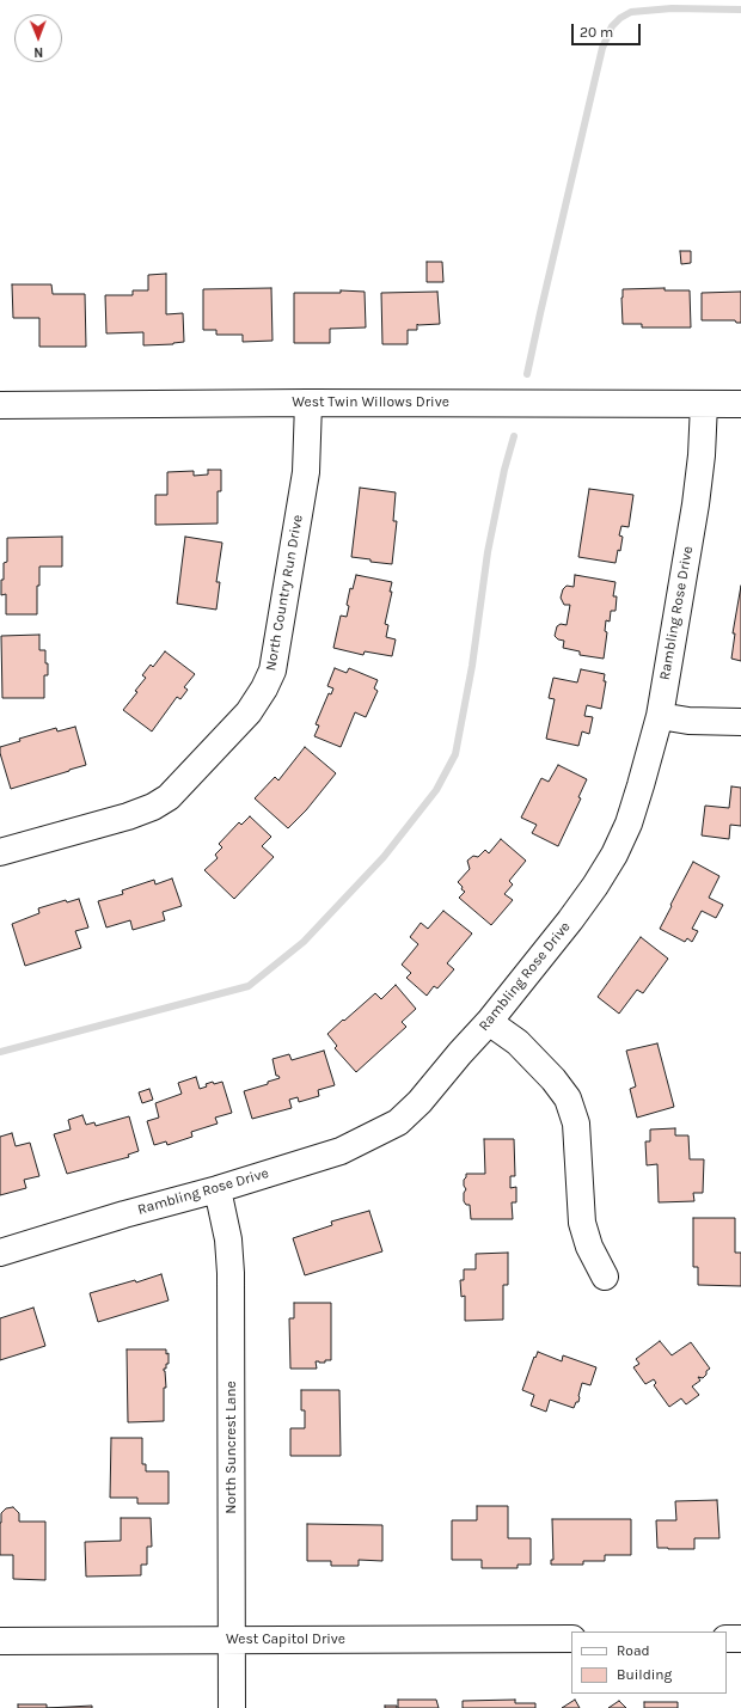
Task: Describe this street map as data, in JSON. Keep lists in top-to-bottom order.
{
  "streets": {
    "street": [
      "West Twin Willows Drive",
      "North Country Run Drive",
      "Rambling Rose Drive",
      "North Suncrest Lane",
      "West Capitol Drive"
    ]
  },
  "crossings": [
    ["West Twin Willows Drive", "North Country Run Drive"],
    ["West Twin Willows Drive", "Rambling Rose Drive"],
    ["Rambling Rose Drive", "North Suncrest Lane"],
    ["North Suncrest Lane", "West Capitol Drive"]
  ],
  "legend": ["Road", "Building"],
  "scale_bar": "20 m",
  "north": "bottom"
}
